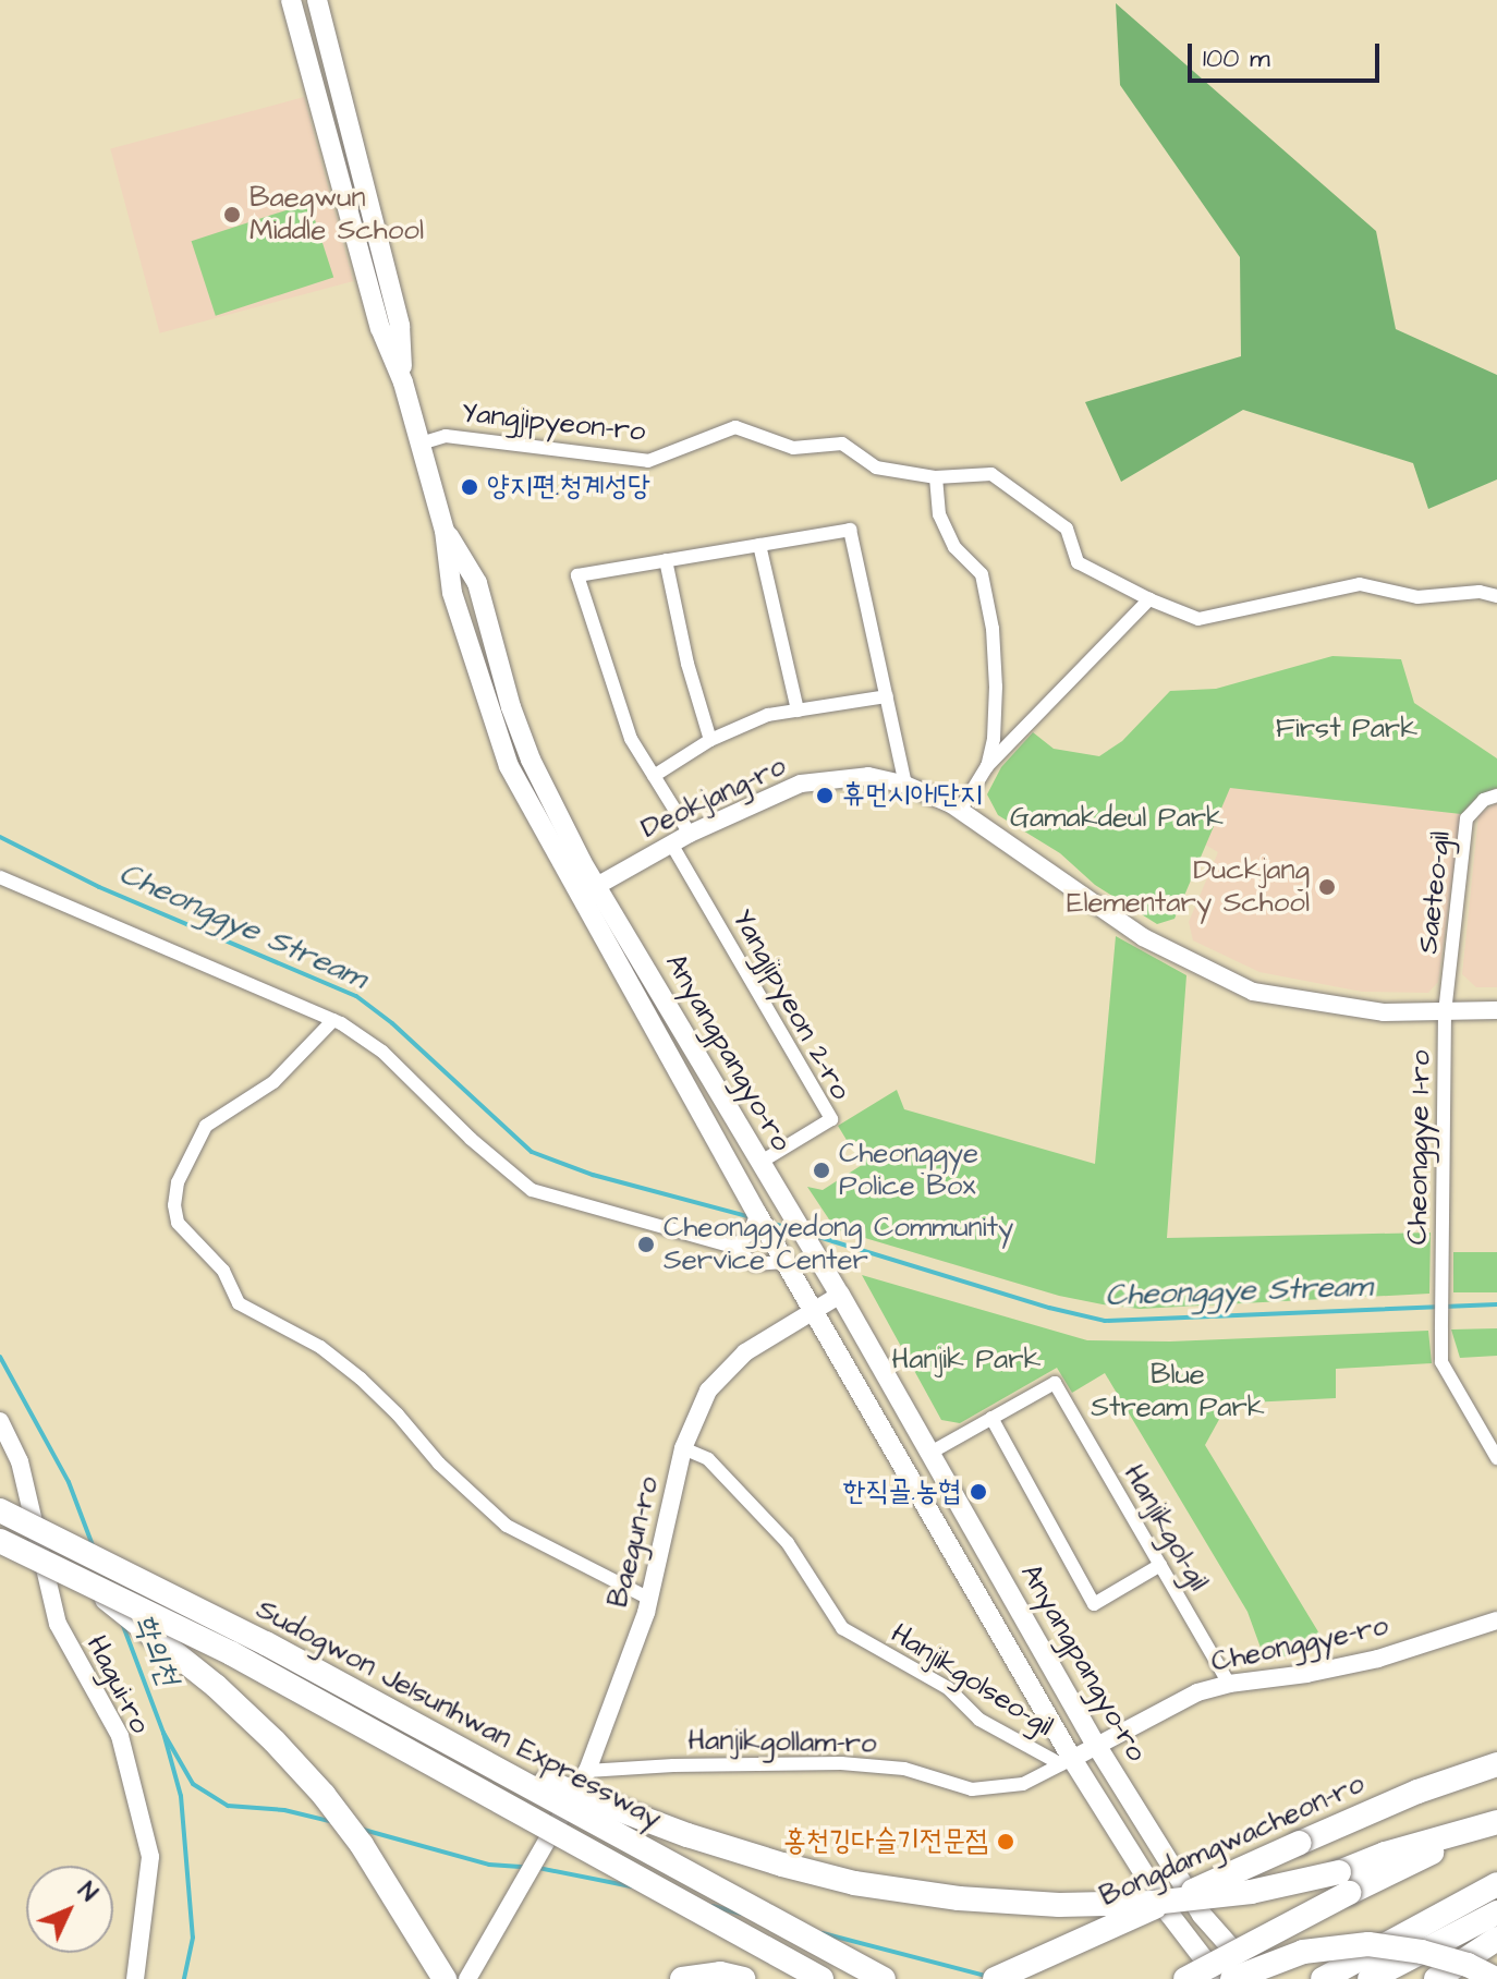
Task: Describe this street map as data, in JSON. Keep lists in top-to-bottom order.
{
  "streets": {
    "highway": ["Sudogwon Je1sunhwan Expressway", "Bongdamgwacheon-ro"],
    "main road": ["Anyangpangyo-ro"],
    "street": [
      "Yangjipyeon-ro",
      "Deokjang-ro",
      "Saeteo-gil",
      "Yangjipyeon 2-ro",
      "Cheonggye 1-ro",
      "Hanjikgol-gil",
      "Baegun-ro",
      "Cheonggye-ro",
      "Hanjikgolseo-gil",
      "Hagui-ro",
      "Hanjikgollam-ro"
    ]
  },
  "crossings": [
    ["Yangjipyeon-ro", "Anyangpangyo-ro"],
    ["Deokjang-ro", "Saeteo-gil"],
    ["Deokjang-ro", "Yangjipyeon 2-ro"],
    ["Deokjang-ro", "Anyangpangyo-ro"],
    ["Deokjang-ro", "Cheonggye 1-ro"],
    ["Saeteo-gil", "Cheonggye 1-ro"],
    ["Yangjipyeon 2-ro", "Anyangpangyo-ro"],
    ["Anyangpangyo-ro", "Hanjikgol-gil"],
    ["Anyangpangyo-ro", "Baegun-ro"],
    ["Anyangpangyo-ro", "Cheonggye-ro"],
    ["Anyangpangyo-ro", "Hanjikgolseo-gil"],
    ["Anyangpangyo-ro", "Hanjikgollam-ro"],
    ["Hanjikgol-gil", "Cheonggye-ro"],
    ["Baegun-ro", "Hanjikgolseo-gil"],
    ["Baegun-ro", "Hanjikgollam-ro"],
    ["Cheonggye-ro", "Hanjikgolseo-gil"],
    ["Cheonggye-ro", "Hanjikgollam-ro"],
    ["Hanjikgolseo-gil", "Hanjikgollam-ro"]
  ],
  "water": ["Cheonggye Stream", "학의천"],
  "parks": [
    "First Park",
    "Gamakdeul Park",
    "Hanjik Park",
    "Blue Stream Park"
  ],
  "places": [
    "Baegwun Middle School",
    "양지편.청계성당",
    "휴먼시아1단지",
    "Duckjang Elementary School",
    "Cheonggye Police Box",
    "Cheonggyedong Community Service Center",
    "한직골.농협",
    "홍천깅다슬기전문점"
  ],
  "scale_bar": "100 m",
  "north": "top right"
}
